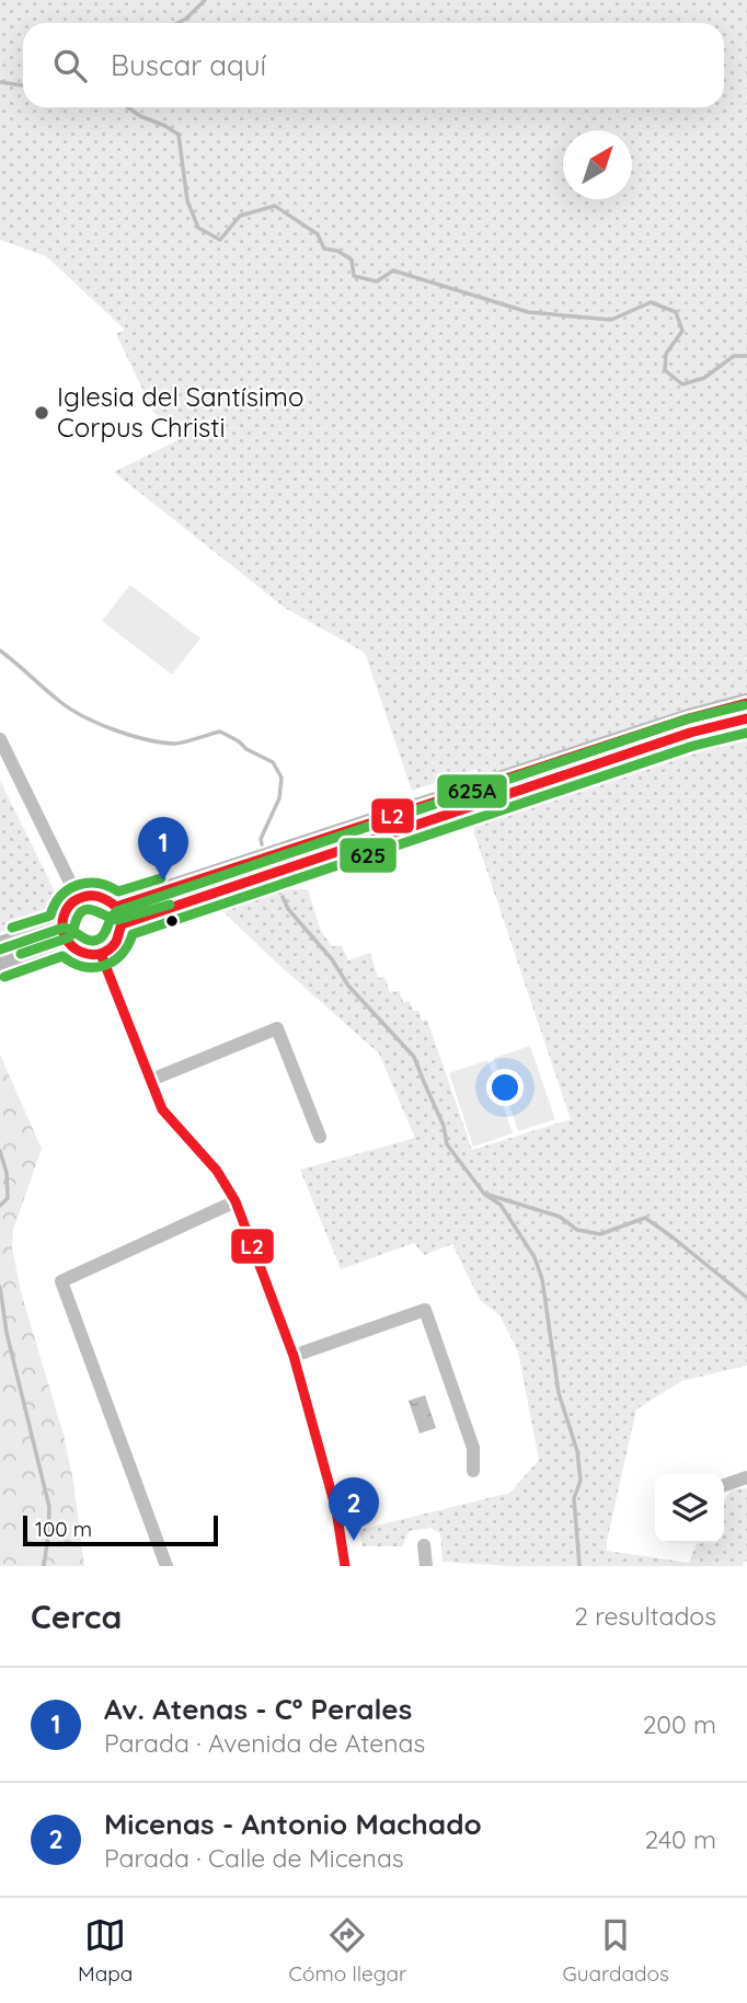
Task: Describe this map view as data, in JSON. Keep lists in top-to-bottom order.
{
  "places": ["Iglesia del Santísimo Corpus Christi"],
  "lines": ["transit line L2", "transit line 625A", "transit line 625"],
  "scale_bar": "100 m",
  "north": "top right",
  "page": {
    "search": "Buscar aquí",
    "pins": ["1", "2"],
    "scale": "100 m",
    "heading": ["Cerca", "2 resultados"],
    "list": [
      {
        "mark": "1",
        "name": "Av. Atenas - Cº Perales",
        "note": "Parada · Avenida de Atenas",
        "value": "200 m"
      },
      {
        "mark": "2",
        "name": "Micenas - Antonio Machado",
        "note": "Parada · Calle de Micenas",
        "value": "240 m"
      }
    ],
    "nav": ["Mapa", "Cómo llegar", "Guardados"]
  }
}
